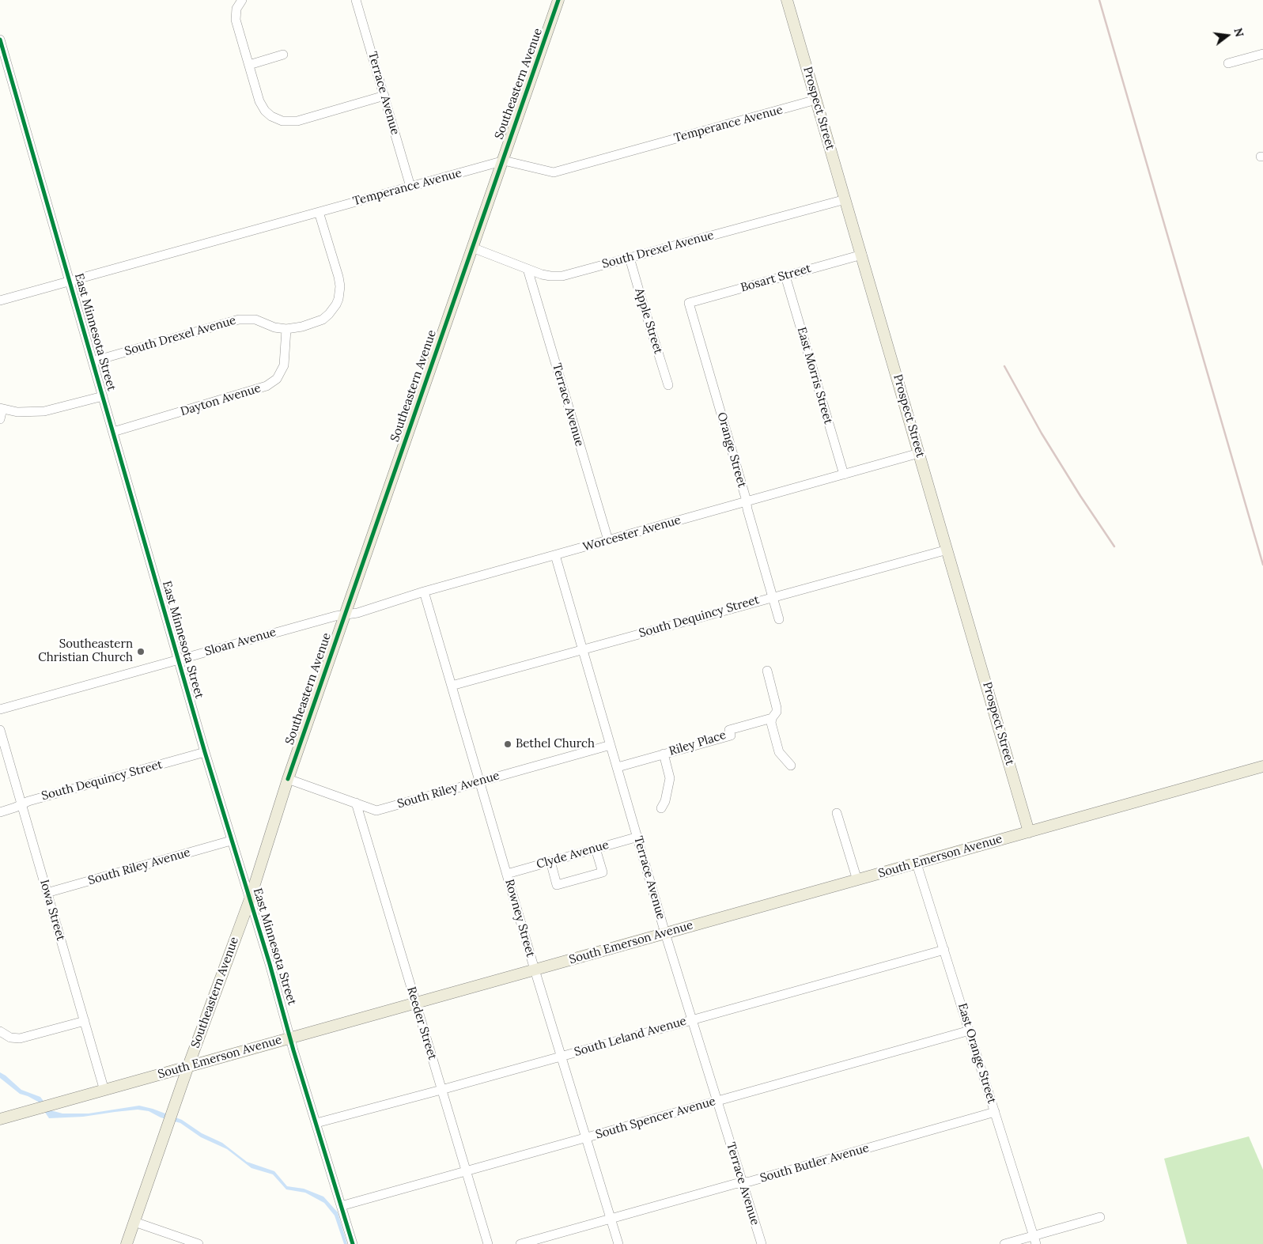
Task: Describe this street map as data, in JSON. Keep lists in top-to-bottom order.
{
  "streets": {
    "main road": ["Southeastern Avenue", "Prospect Street", "South Emerson Avenue"],
    "street": [
      "Terrace Avenue",
      "Temperance Avenue",
      "South Drexel Avenue",
      "Bosart Street",
      "Apple Street",
      "East Minnesota Street",
      "East Morris Street",
      "Dayton Avenue",
      "Orange Street",
      "Worcester Avenue",
      "South Dequincy Street",
      "Sloan Avenue",
      "Riley Place",
      "South Riley Avenue",
      "Clyde Avenue",
      "Iowa Street",
      "Rowney Street",
      "Reeder Street",
      "South Leland Avenue",
      "East Orange Street",
      "South Spencer Avenue",
      "South Butler Avenue"
    ]
  },
  "crossings": [
    ["Southeastern Avenue", "Temperance Avenue"],
    ["Southeastern Avenue", "South Drexel Avenue"],
    ["Southeastern Avenue", "East Minnesota Street"],
    ["Southeastern Avenue", "Worcester Avenue"],
    ["Southeastern Avenue", "Sloan Avenue"],
    ["Southeastern Avenue", "South Riley Avenue"],
    ["Southeastern Avenue", "South Emerson Avenue"],
    ["Terrace Avenue", "Temperance Avenue"],
    ["Terrace Avenue", "South Drexel Avenue"],
    ["Terrace Avenue", "Worcester Avenue"],
    ["Terrace Avenue", "South Dequincy Street"],
    ["Terrace Avenue", "Riley Place"],
    ["Terrace Avenue", "South Riley Avenue"],
    ["Terrace Avenue", "Clyde Avenue"],
    ["Terrace Avenue", "South Emerson Avenue"],
    ["Terrace Avenue", "South Leland Avenue"],
    ["Terrace Avenue", "South Spencer Avenue"],
    ["Terrace Avenue", "South Butler Avenue"],
    ["Prospect Street", "Temperance Avenue"],
    ["Prospect Street", "South Drexel Avenue"],
    ["Prospect Street", "Bosart Street"],
    ["Prospect Street", "Worcester Avenue"],
    ["Prospect Street", "South Dequincy Street"],
    ["Prospect Street", "South Emerson Avenue"],
    ["Temperance Avenue", "South Drexel Avenue"],
    ["Temperance Avenue", "East Minnesota Street"],
    ["South Drexel Avenue", "Apple Street"],
    ["South Drexel Avenue", "East Minnesota Street"],
    ["South Drexel Avenue", "Dayton Avenue"],
    ["Bosart Street", "East Morris Street"],
    ["Bosart Street", "Orange Street"],
    ["East Minnesota Street", "Dayton Avenue"],
    ["East Minnesota Street", "South Dequincy Street"],
    ["East Minnesota Street", "Sloan Avenue"],
    ["East Minnesota Street", "South Riley Avenue"],
    ["East Minnesota Street", "South Emerson Avenue"],
    ["East Minnesota Street", "South Leland Avenue"],
    ["East Minnesota Street", "South Spencer Avenue"],
    ["East Morris Street", "Worcester Avenue"],
    ["Orange Street", "Worcester Avenue"],
    ["Orange Street", "South Dequincy Street"],
    ["Worcester Avenue", "Sloan Avenue"],
    ["Worcester Avenue", "Rowney Street"],
    ["South Dequincy Street", "Iowa Street"],
    ["South Dequincy Street", "Rowney Street"],
    ["South Riley Avenue", "Iowa Street"],
    ["South Riley Avenue", "Rowney Street"],
    ["South Riley Avenue", "Reeder Street"],
    ["Clyde Avenue", "Rowney Street"],
    ["South Emerson Avenue", "Iowa Street"],
    ["South Emerson Avenue", "Rowney Street"],
    ["South Emerson Avenue", "Reeder Street"],
    ["South Emerson Avenue", "East Orange Street"],
    ["Rowney Street", "South Leland Avenue"],
    ["Rowney Street", "South Spencer Avenue"],
    ["Rowney Street", "South Butler Avenue"],
    ["Reeder Street", "South Leland Avenue"],
    ["Reeder Street", "South Spencer Avenue"],
    ["South Leland Avenue", "East Orange Street"],
    ["East Orange Street", "South Spencer Avenue"],
    ["East Orange Street", "South Butler Avenue"]
  ],
  "places": ["Southeastern Christian Church", "Bethel Church"],
  "north": "right"
}
